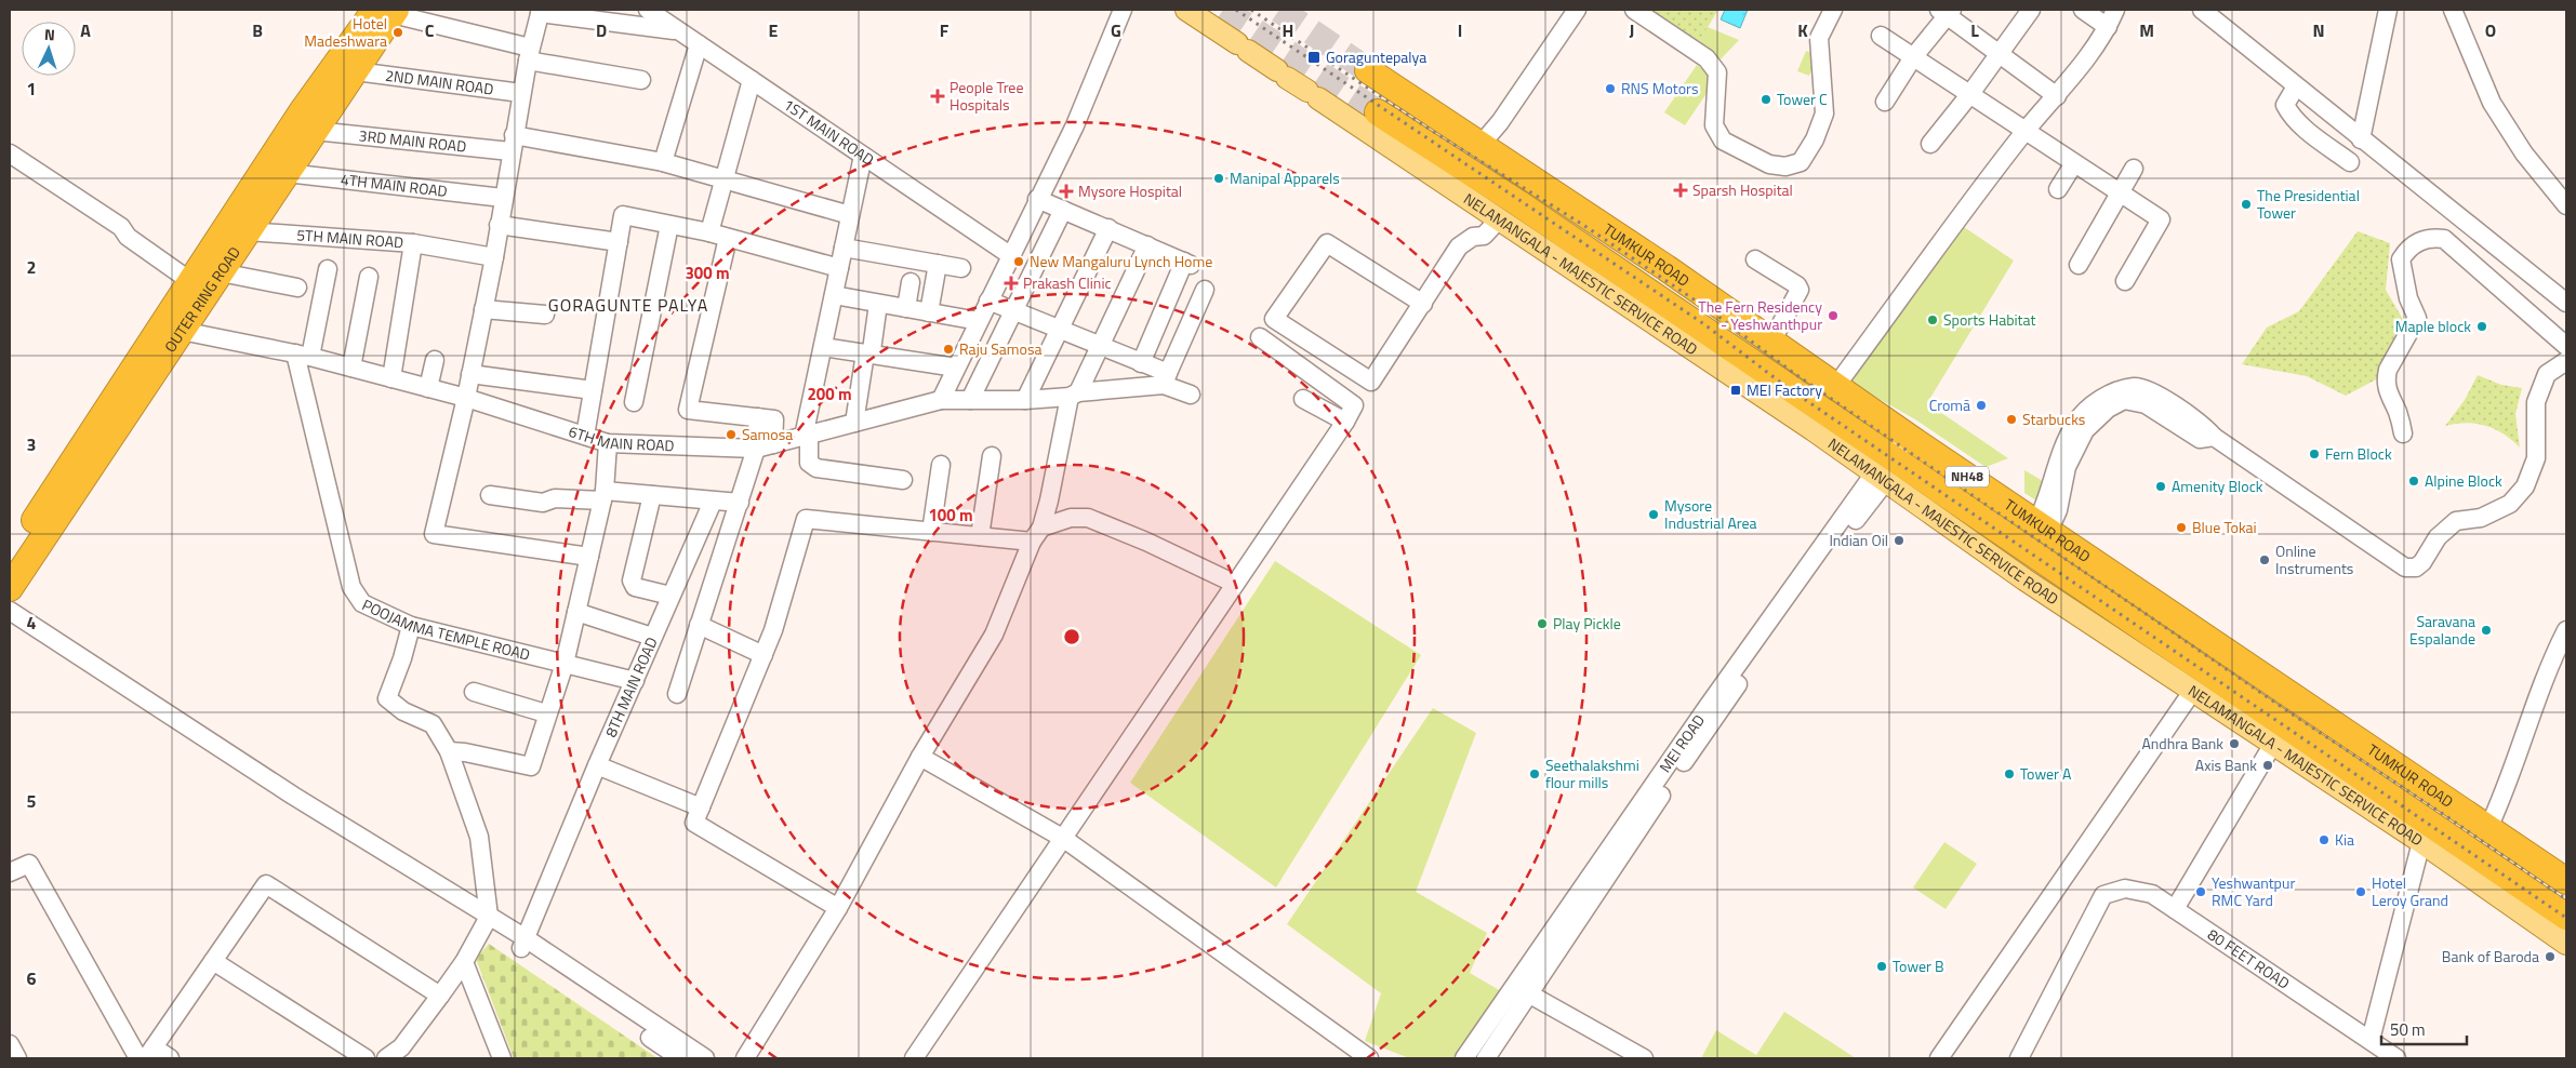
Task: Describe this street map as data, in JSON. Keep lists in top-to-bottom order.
{
  "streets": {
    "highway": ["TUMKUR ROAD", "OUTER RING ROAD", "NH48"],
    "main road": ["NELAMANGALA - MAJESTIC SERVICE ROAD"],
    "street": [
      "2ND MAIN ROAD",
      "1ST MAIN ROAD",
      "3RD MAIN ROAD",
      "4TH MAIN ROAD",
      "5TH MAIN ROAD",
      "6TH MAIN ROAD",
      "POOJAMMA TEMPLE ROAD",
      "8TH MAIN ROAD",
      "MEI ROAD",
      "80 FEET ROAD"
    ]
  },
  "crossings": [
    ["2ND MAIN ROAD", "OUTER RING ROAD"],
    ["3RD MAIN ROAD", "OUTER RING ROAD"],
    ["4TH MAIN ROAD", "OUTER RING ROAD"],
    ["5TH MAIN ROAD", "OUTER RING ROAD"],
    ["5TH MAIN ROAD", "6TH MAIN ROAD"],
    ["TUMKUR ROAD", "NELAMANGALA - MAJESTIC SERVICE ROAD"],
    ["TUMKUR ROAD", "MEI ROAD"],
    ["NELAMANGALA - MAJESTIC SERVICE ROAD", "MEI ROAD"],
    ["OUTER RING ROAD", "6TH MAIN ROAD"],
    ["6TH MAIN ROAD", "POOJAMMA TEMPLE ROAD"],
    ["POOJAMMA TEMPLE ROAD", "8TH MAIN ROAD"]
  ],
  "districts": ["GORAGUNTE PALYA"],
  "places": {
    "other": [
      "Hotel Madeshwara",
      "RNS Motors",
      "Tower C",
      "Manipal Apparels",
      "The Presidential Tower",
      "New Mangaluru Lynch Home",
      "The Fern Residency - Yeshwanthpur",
      "Sports Habitat",
      "Maple block",
      "Raju Samosa",
      "Cromā",
      "Starbucks",
      "Samosa",
      "Fern Block",
      "Alpine Block",
      "Amenity Block",
      "Mysore Industrial Area",
      "Blue Tokai",
      "Indian Oil",
      "Online Instruments",
      "Play Pickle",
      "Saravana Espalande",
      "Andhra Bank",
      "Axis Bank",
      "Seethalakshmi flour mills",
      "Tower A",
      "Kia",
      "Yeshwantpur RMC Yard",
      "Hotel Leroy Grand",
      "Bank of Baroda",
      "Tower B"
    ],
    "transit": ["Goraguntepalya", "MEI Factory"],
    "health": [
      "People Tree Hospitals",
      "Sparsh Hospital",
      "Mysore Hospital",
      "Prakash Clinic"
    ]
  },
  "scale_bar": "50 m",
  "north": "top",
  "grid": {
    "columns": [
      "A",
      "B",
      "C",
      "D",
      "E",
      "F",
      "G",
      "H",
      "I",
      "J",
      "K",
      "L",
      "M",
      "N",
      "O"
    ],
    "rows": [
      "1",
      "2",
      "3",
      "4",
      "5",
      "6"
    ]
  },
  "rings": ["300 m", "200 m", "100 m"]
}
